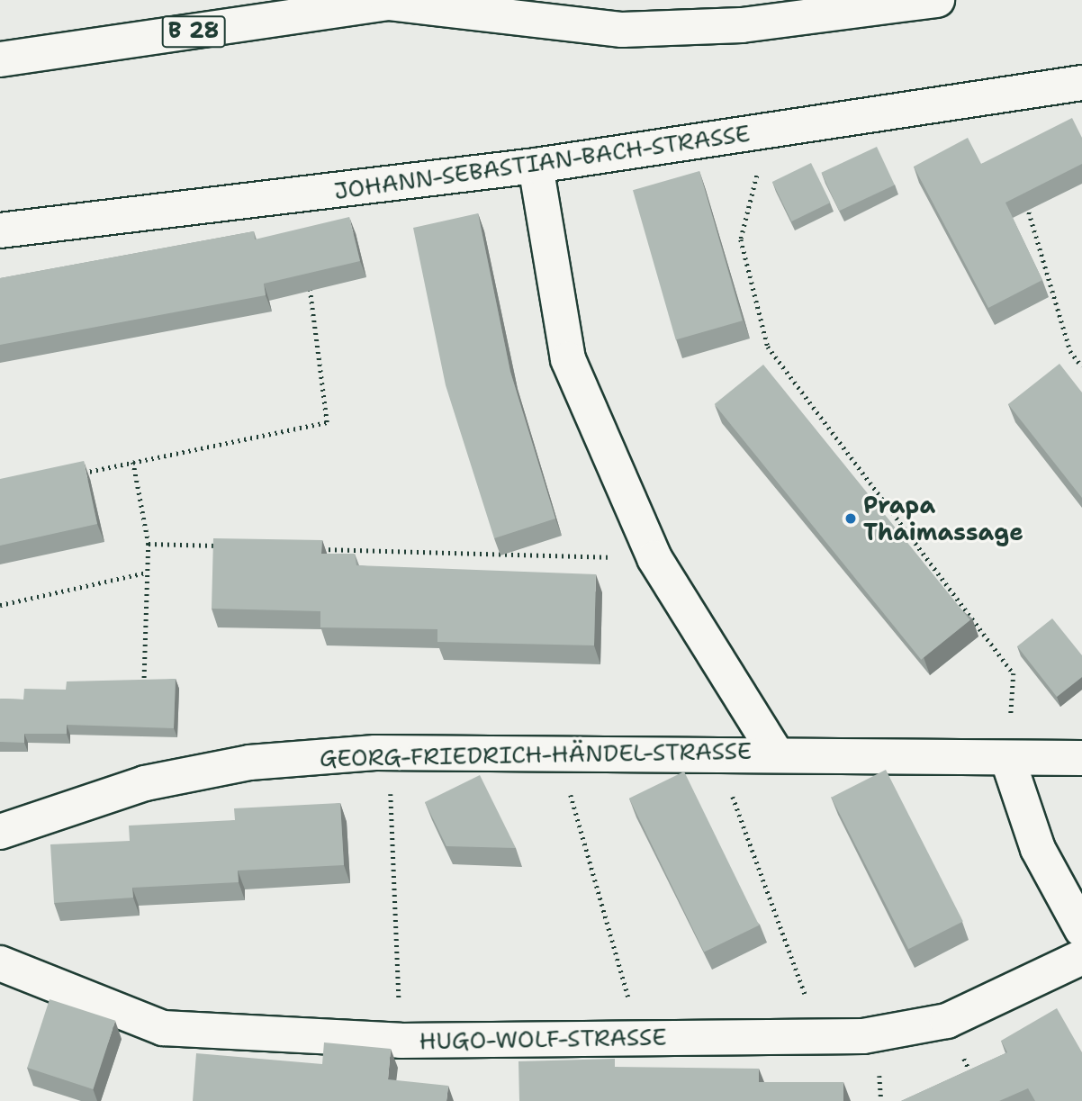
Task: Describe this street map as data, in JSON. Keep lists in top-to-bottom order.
{
  "streets": {
    "street": [
      "B 28",
      "JOHANN-SEBASTIAN-BACH-STRASSE",
      "GEORG-FRIEDRICH-HÄNDEL-STRASSE",
      "HUGO-WOLF-STRASSE"
    ]
  },
  "places": ["Prapa Thaimassage"]
}
